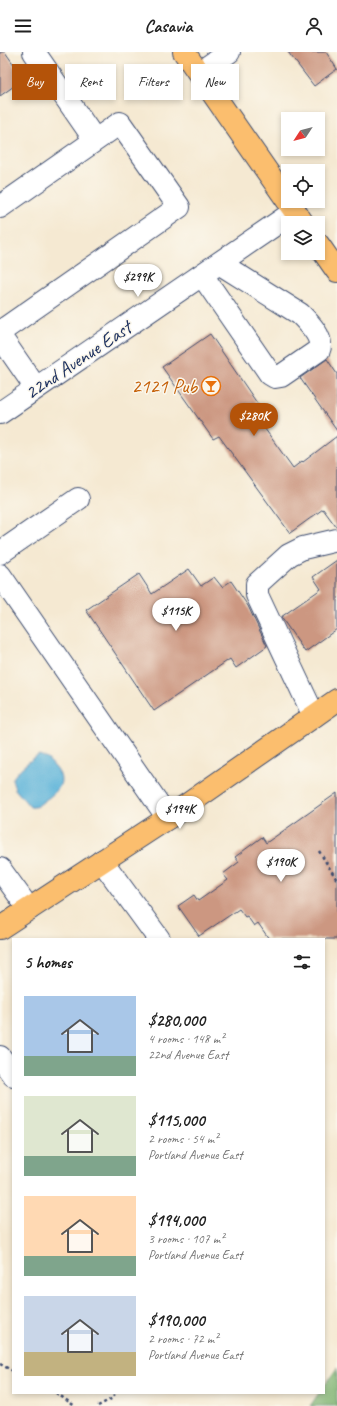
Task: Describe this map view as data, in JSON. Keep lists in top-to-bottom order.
{
  "streets": {
    "street": ["22nd Avenue East"]
  },
  "places": {
    "bar": ["2121 Pub"]
  },
  "north": "bottom left",
  "page": {
    "header": "Casavia",
    "chip": [
      "Buy",
      "Rent",
      "Filters",
      "New"
    ],
    "price": [
      "$299K",
      "$280K",
      "$115K",
      "$194K",
      "$190K"
    ],
    "heading": "5 homes",
    "list": [
      {
        "name": "$280,000",
        "note": "4 rooms · 148 m² · 22nd Avenue East"
      },
      {
        "name": "$115,000",
        "note": "2 rooms · 54 m² · Portland Avenue East"
      },
      {
        "name": "$194,000",
        "note": "3 rooms · 107 m² · Portland Avenue East"
      },
      {
        "name": "$190,000",
        "note": "2 rooms · 72 m² · Portland Avenue East"
      }
    ]
  }
}
